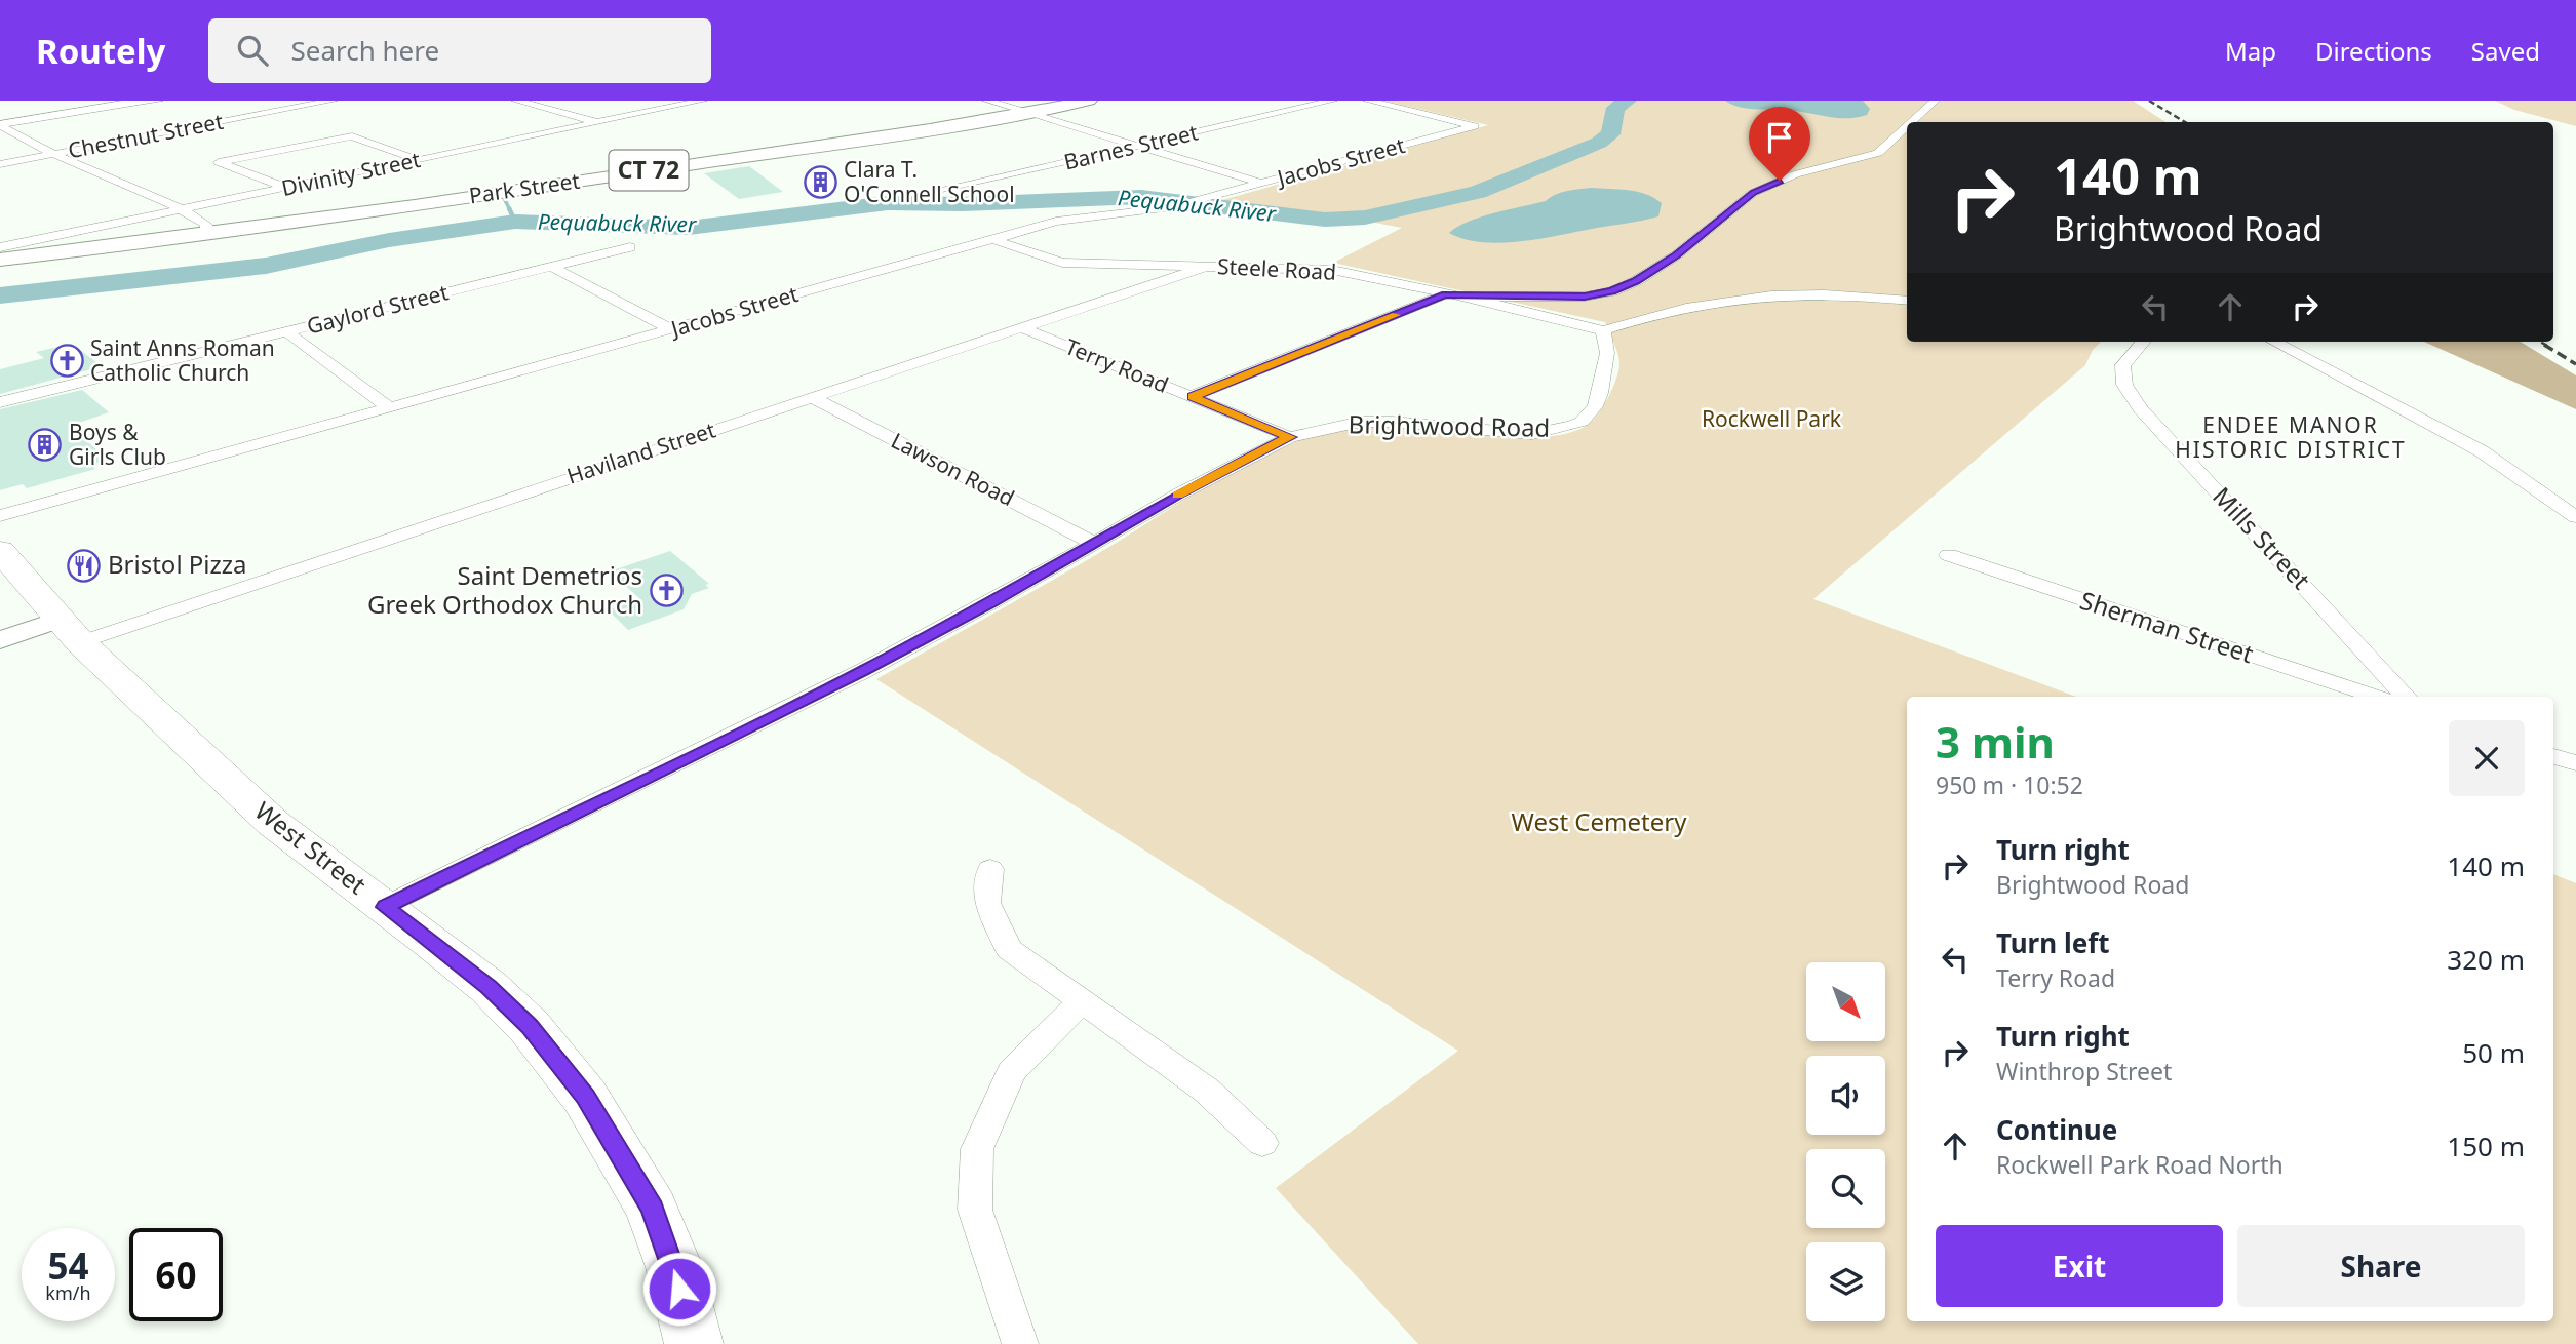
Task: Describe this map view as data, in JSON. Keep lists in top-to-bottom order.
{
  "streets": {
    "highway": ["CT 72", "Park Street"],
    "main road": ["West Street"],
    "street": [
      "Chestnut Street",
      "Barnes Street",
      "Jacobs Street",
      "Divinity Street",
      "Steele Road",
      "Gaylord Street",
      "Terry Road",
      "Brightwood Road",
      "Haviland Street",
      "Lawson Road",
      "Mills Street",
      "Sherman Street"
    ]
  },
  "crossings": [
    ["Jacobs Street", "Steele Road"],
    ["Steele Road", "Brightwood Road"],
    ["Steele Road", "Haviland Street"],
    ["Terry Road", "Brightwood Road"],
    ["Terry Road", "Haviland Street"],
    ["Brightwood Road", "Lawson Road"],
    ["Brightwood Road", "West Street"],
    ["Haviland Street", "Lawson Road"],
    ["Haviland Street", "West Street"]
  ],
  "districts": ["ENDEE MANOR HISTORIC DISTRICT"],
  "water": ["Pequabuck River"],
  "parks": ["Rockwell Park", "West Cemetery"],
  "places": {
    "building": ["Clara T. O'Connell School", "Boys & Girls Club"],
    "church": ["Saint Anns Roman Catholic Church", "Saint Demetrios Greek Orthodox Church"],
    "restaurant": ["Bristol Pizza"]
  },
  "north": "bottom right",
  "page": {
    "header": "Routely",
    "search": "Search here",
    "nav": ["Map", "Directions", "Saved"],
    "turn": ["140 m", "Brightwood Road"],
    "heading": ["3 min", "950 m · 10:52"],
    "list": [
      {
        "name": "Turn right",
        "note": "Brightwood Road",
        "value": "140 m"
      },
      {
        "name": "Turn left",
        "note": "Terry Road",
        "value": "320 m"
      },
      {
        "name": "Turn right",
        "note": "Winthrop Street",
        "value": "50 m"
      },
      {
        "name": "Continue",
        "note": "Rockwell Park Road North",
        "value": "150 m"
      }
    ],
    "buttons": ["Exit", "Share"],
    "speed": "54 km/h",
    "limit": "60"
  }
}
